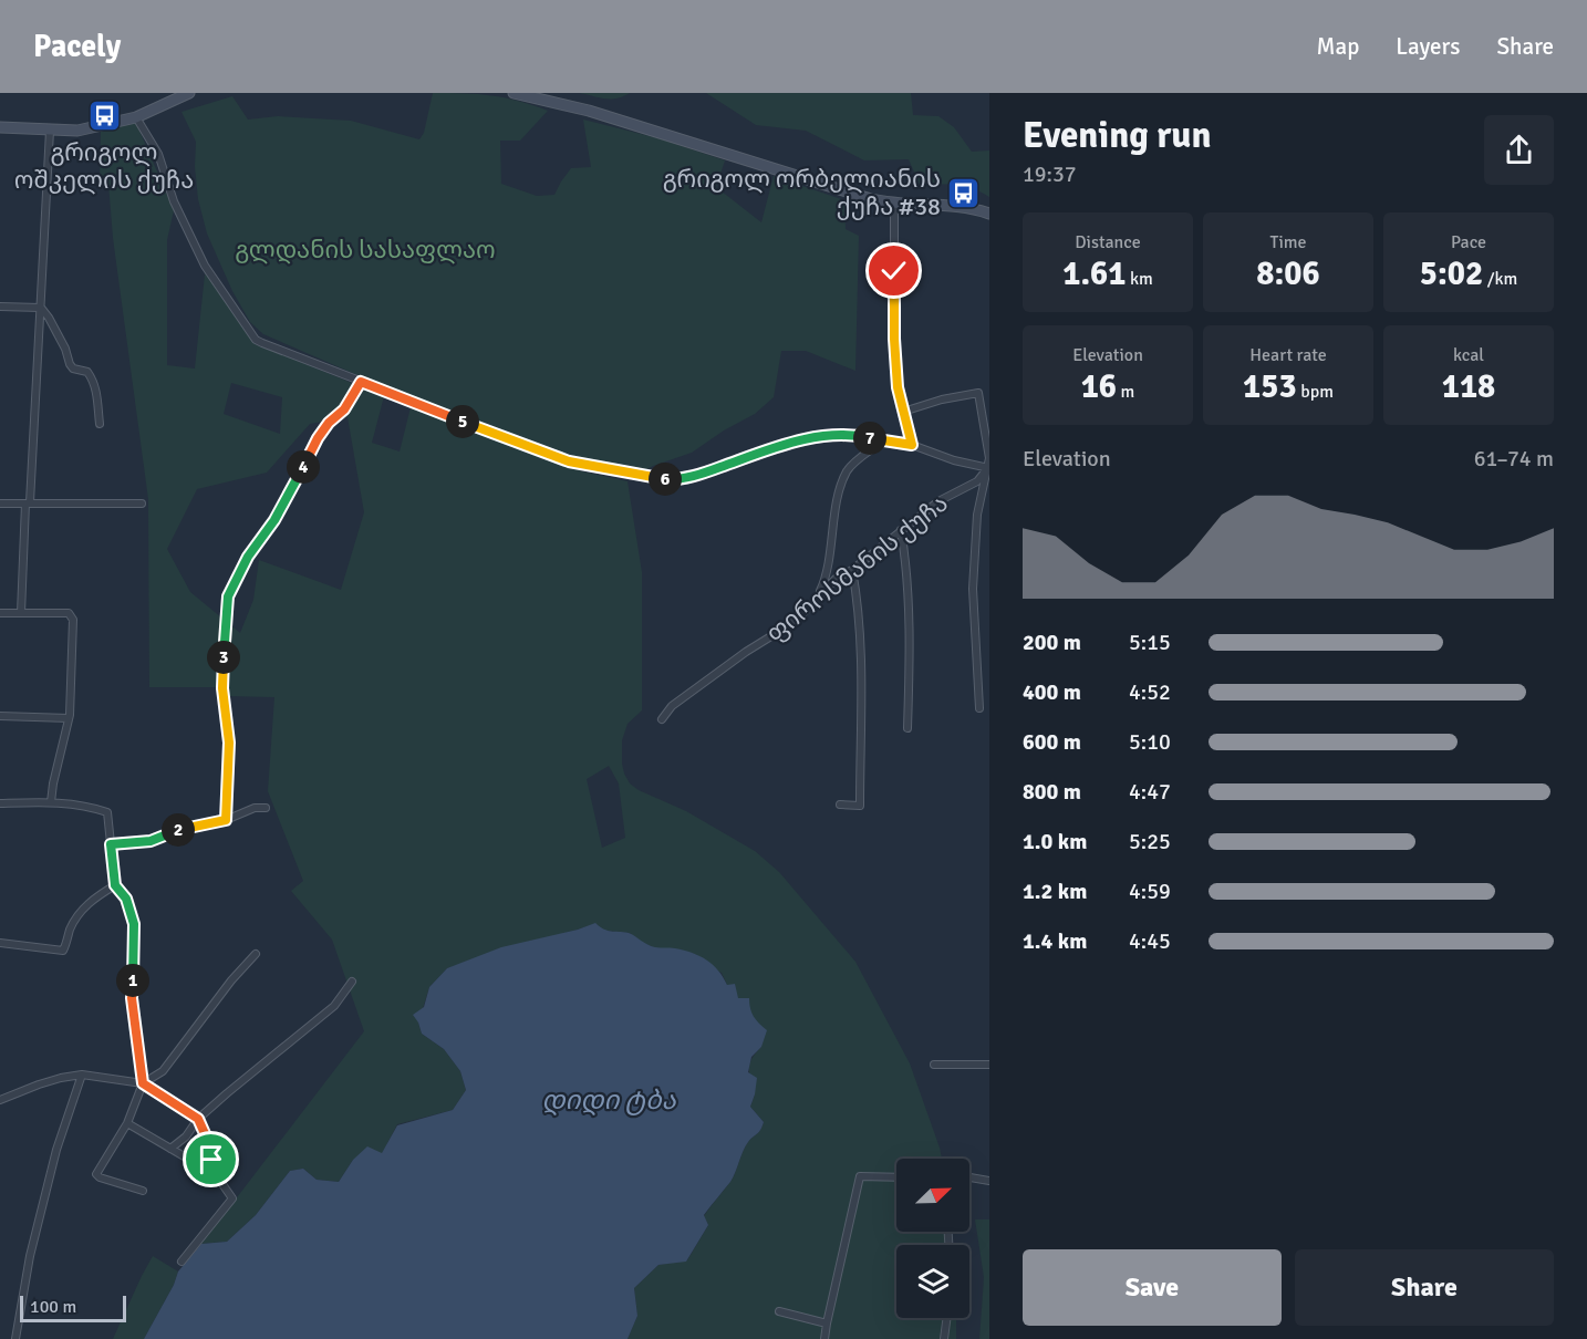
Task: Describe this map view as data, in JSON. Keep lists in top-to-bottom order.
{
  "streets": {
    "street": ["ფიროსმანის ქუჩა"]
  },
  "water": ["დიდი ტბა"],
  "parks": ["გლდანის სასაფლაო"],
  "places": {
    "bus stop": ["გრიგოლ ოშკელის ქუჩა", "გრიგოლ ორბელიანის ქუჩა #38"]
  },
  "scale_bar": "100 m",
  "north": "top right",
  "page": {
    "header": "Pacely",
    "nav": ["Map", "Layers", "Share"],
    "heading": ["Evening run", "19:37"],
    "stats": [
      ["Distance", "1.61 km"],
      ["Time", "8:06"],
      ["Pace", "5:02 /km"],
      ["Elevation", "16 m"],
      ["Heart rate", "153 bpm"],
      ["kcal", "118"]
    ],
    "pins": [
      "5",
      "7",
      "4",
      "6",
      "3",
      "2",
      "1"
    ],
    "chart": ["Elevation", "61–74 m"],
    "list": [
      {
        "name": "200 m",
        "note": "5:15"
      },
      {
        "name": "400 m",
        "note": "4:52"
      },
      {
        "name": "600 m",
        "note": "5:10"
      },
      {
        "name": "800 m",
        "note": "4:47"
      },
      {
        "name": "1.0 km",
        "note": "5:25"
      },
      {
        "name": "1.2 km",
        "note": "4:59"
      },
      {
        "name": "1.4 km",
        "note": "4:45"
      }
    ],
    "buttons": ["Save", "Share"],
    "scale": "100 m"
  }
}
